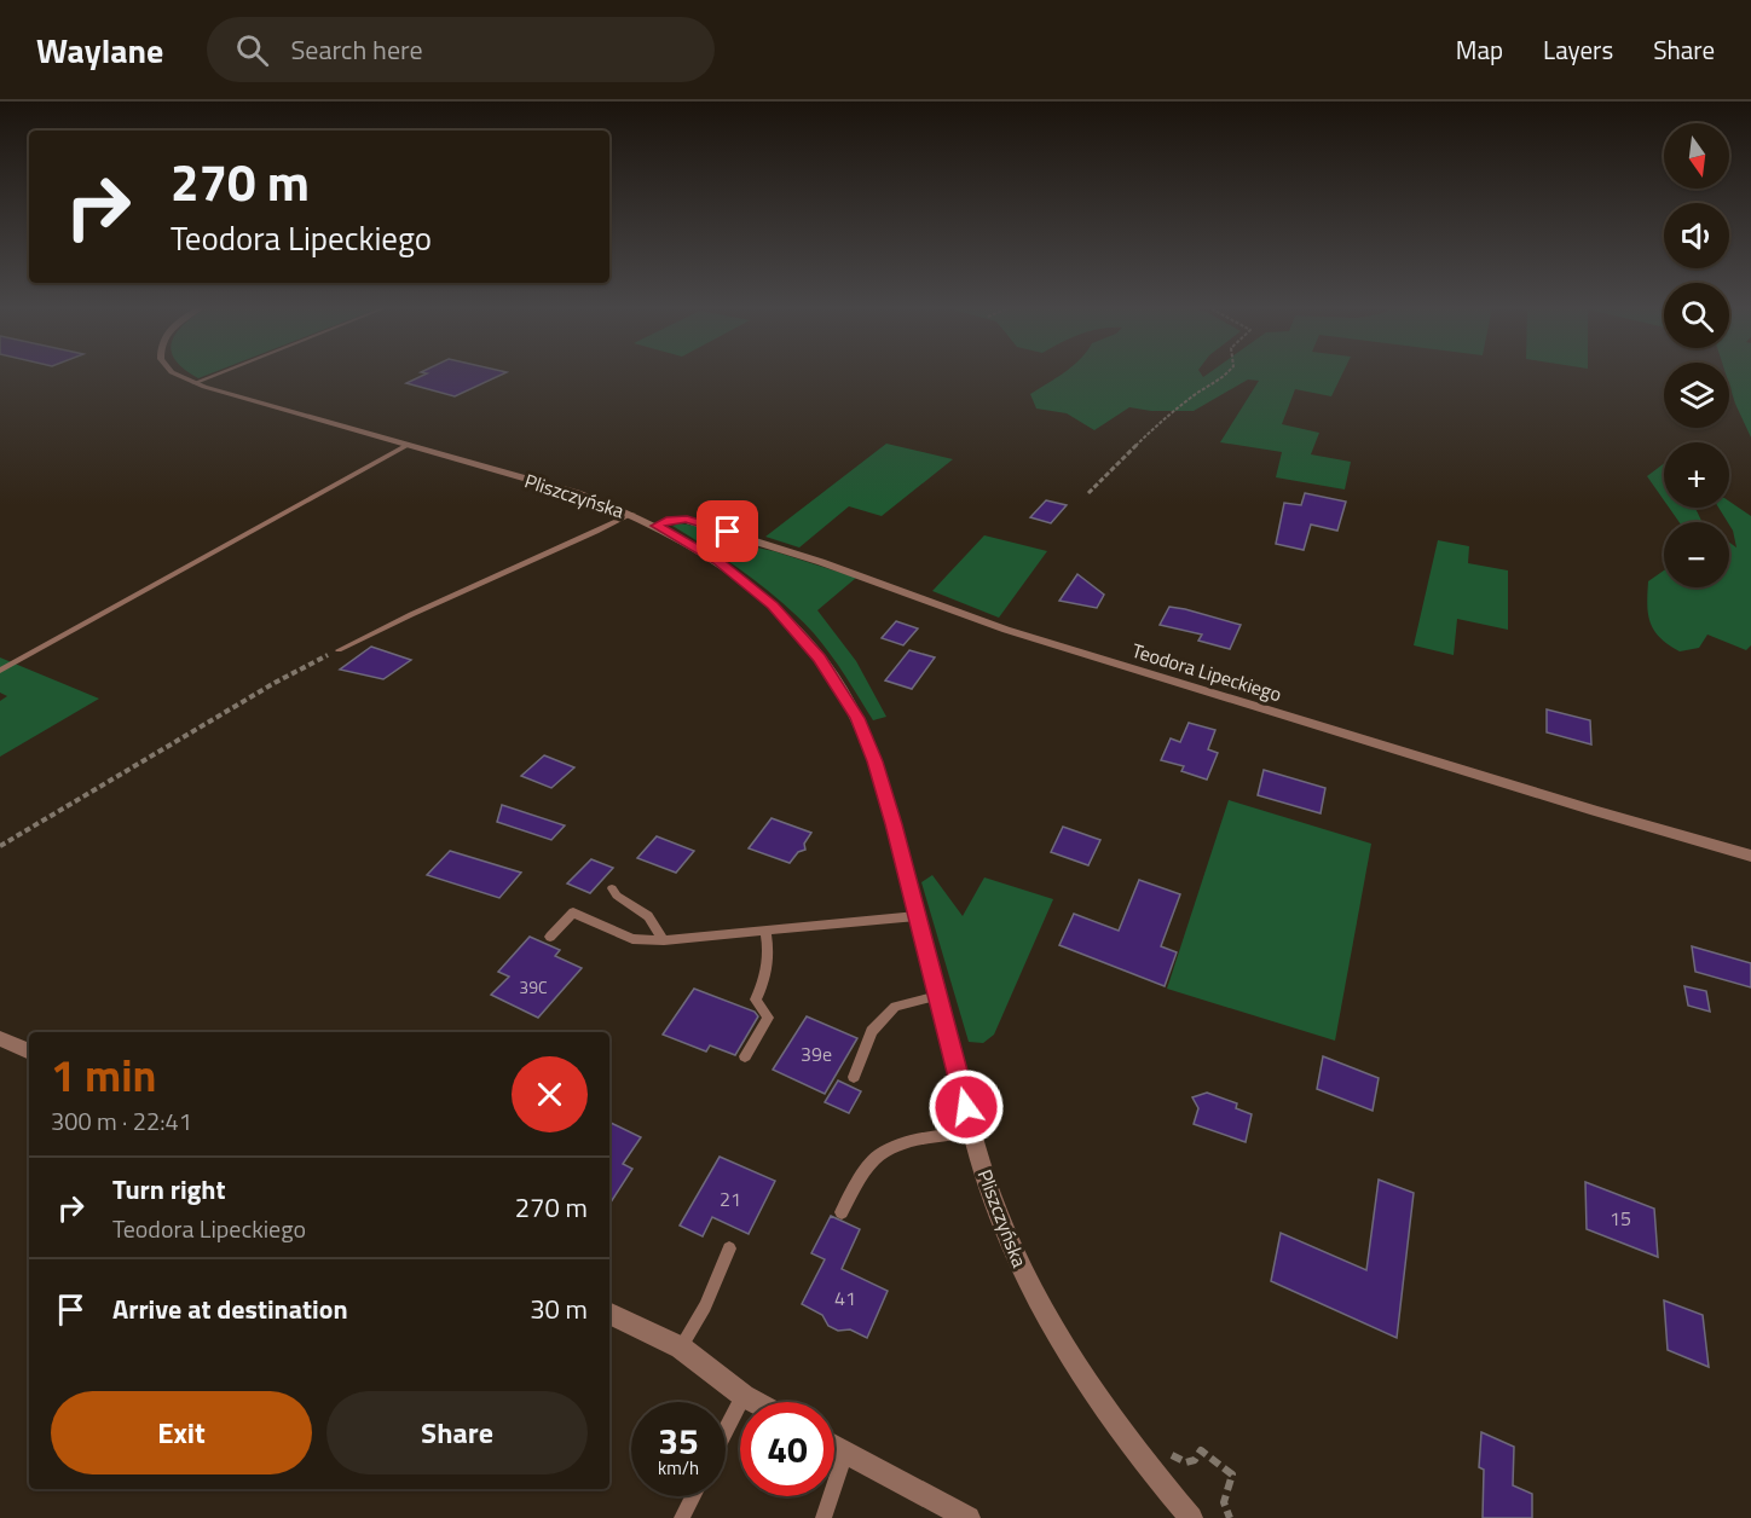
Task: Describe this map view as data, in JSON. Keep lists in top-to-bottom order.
{
  "streets": {
    "street": ["Pliszczyńska", "Teodora Lipeckiego"]
  },
  "crossings": [
    ["Pliszczyńska", "Teodora Lipeckiego"]
  ],
  "house_numbers": [
    "39C",
    "39e",
    "21",
    "15",
    "41"
  ],
  "north": "bottom",
  "page": {
    "header": "Waylane",
    "search": "Search here",
    "nav": ["Map", "Layers", "Share"],
    "map_buttons": ["+", "−"],
    "turn": ["270 m", "Teodora Lipeckiego"],
    "heading": ["1 min", "300 m · 22:41"],
    "list": [
      {
        "name": "Turn right",
        "note": "Teodora Lipeckiego",
        "value": "270 m"
      },
      {
        "name": "Arrive at destination",
        "value": "30 m"
      }
    ],
    "buttons": ["Exit", "Share"],
    "speed": "35 km/h",
    "limit": "40"
  }
}
